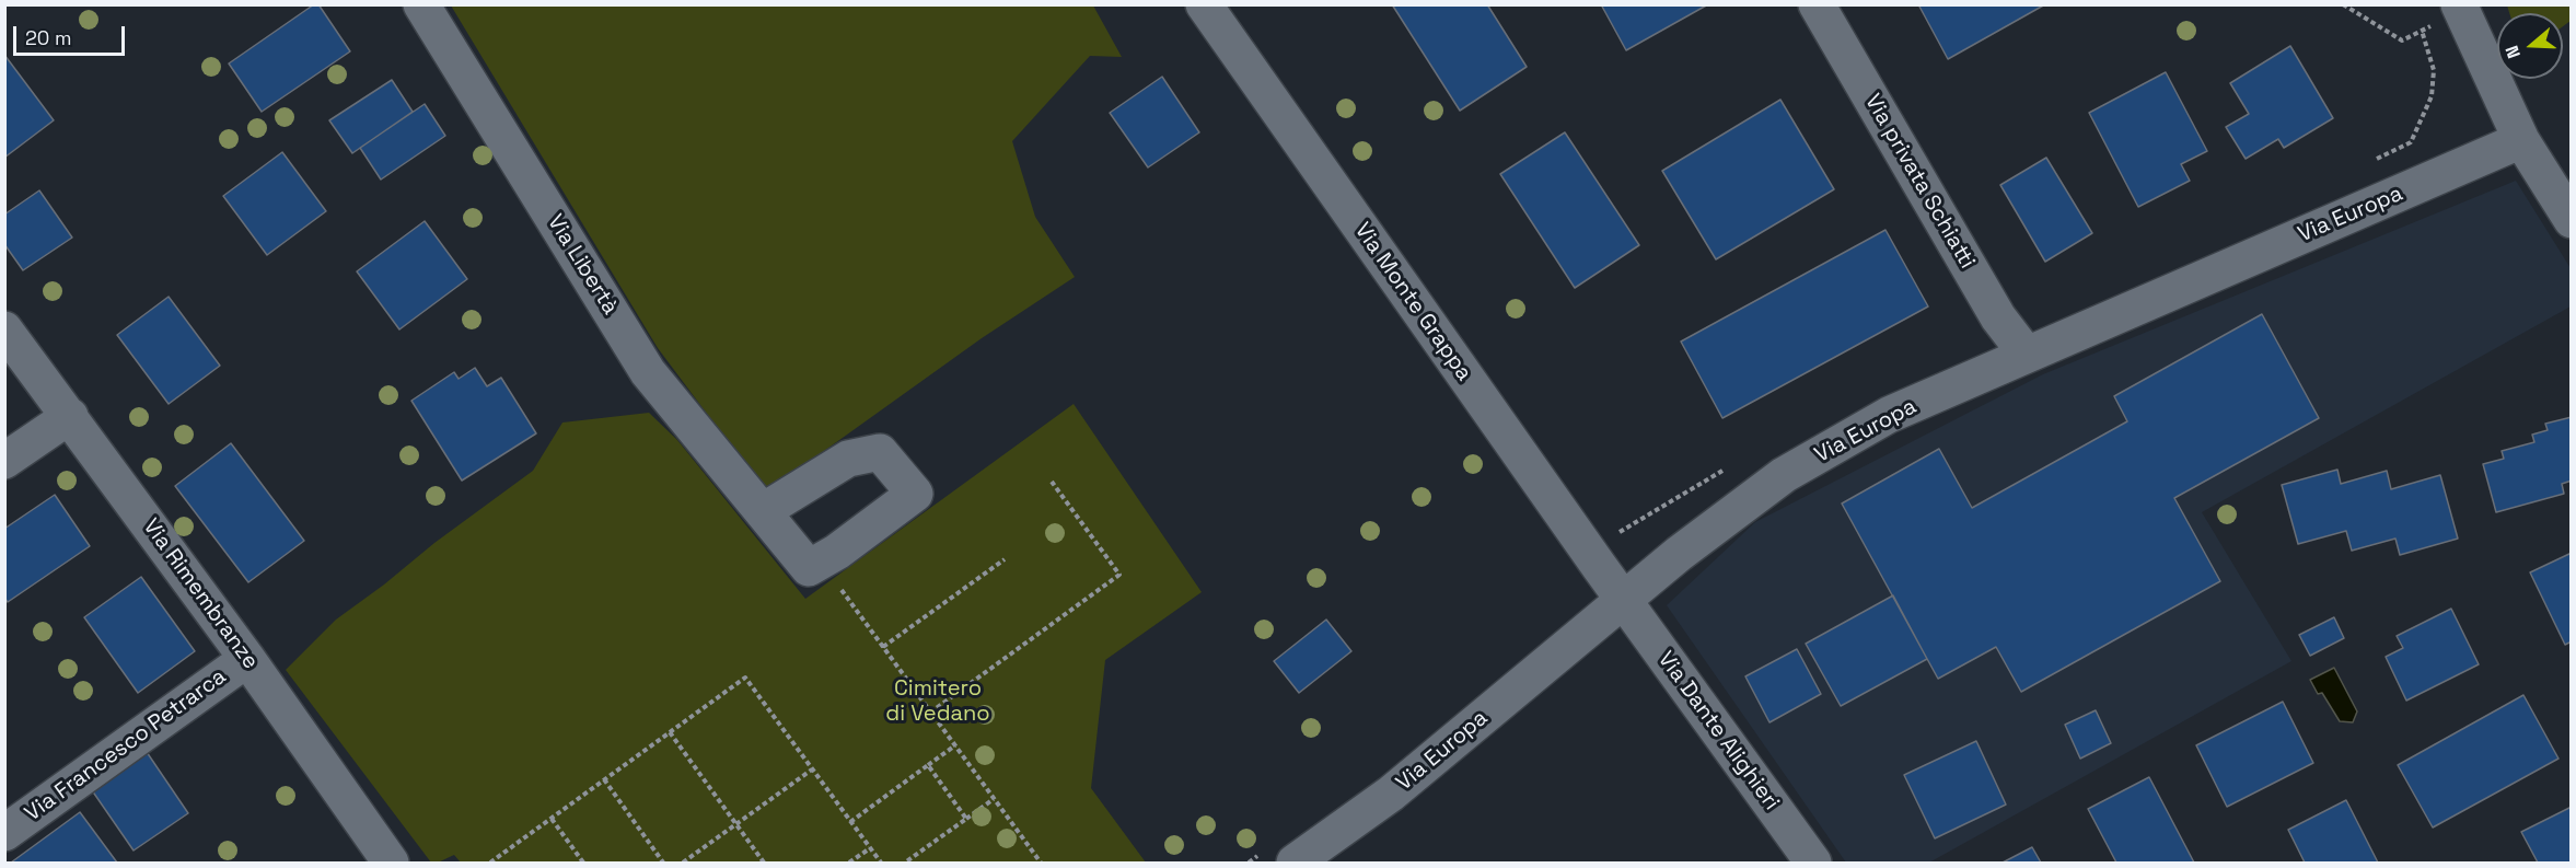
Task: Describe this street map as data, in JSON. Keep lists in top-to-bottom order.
{
  "streets": {
    "street": [
      "Via privata Schiatti",
      "Via Europa",
      "Via Libertà",
      "Via Monte Grappa",
      "Via Rimembranze",
      "Via Dante Alighieri",
      "Via Francesco Petrarca"
    ]
  },
  "crossings": [
    ["Via privata Schiatti", "Via Europa"],
    ["Via Europa", "Via Monte Grappa"],
    ["Via Europa", "Via Dante Alighieri"],
    ["Via Monte Grappa", "Via Dante Alighieri"],
    ["Via Rimembranze", "Via Francesco Petrarca"]
  ],
  "parks": ["Cimitero di Vedano"],
  "scale_bar": "20 m",
  "north": "left"
}
